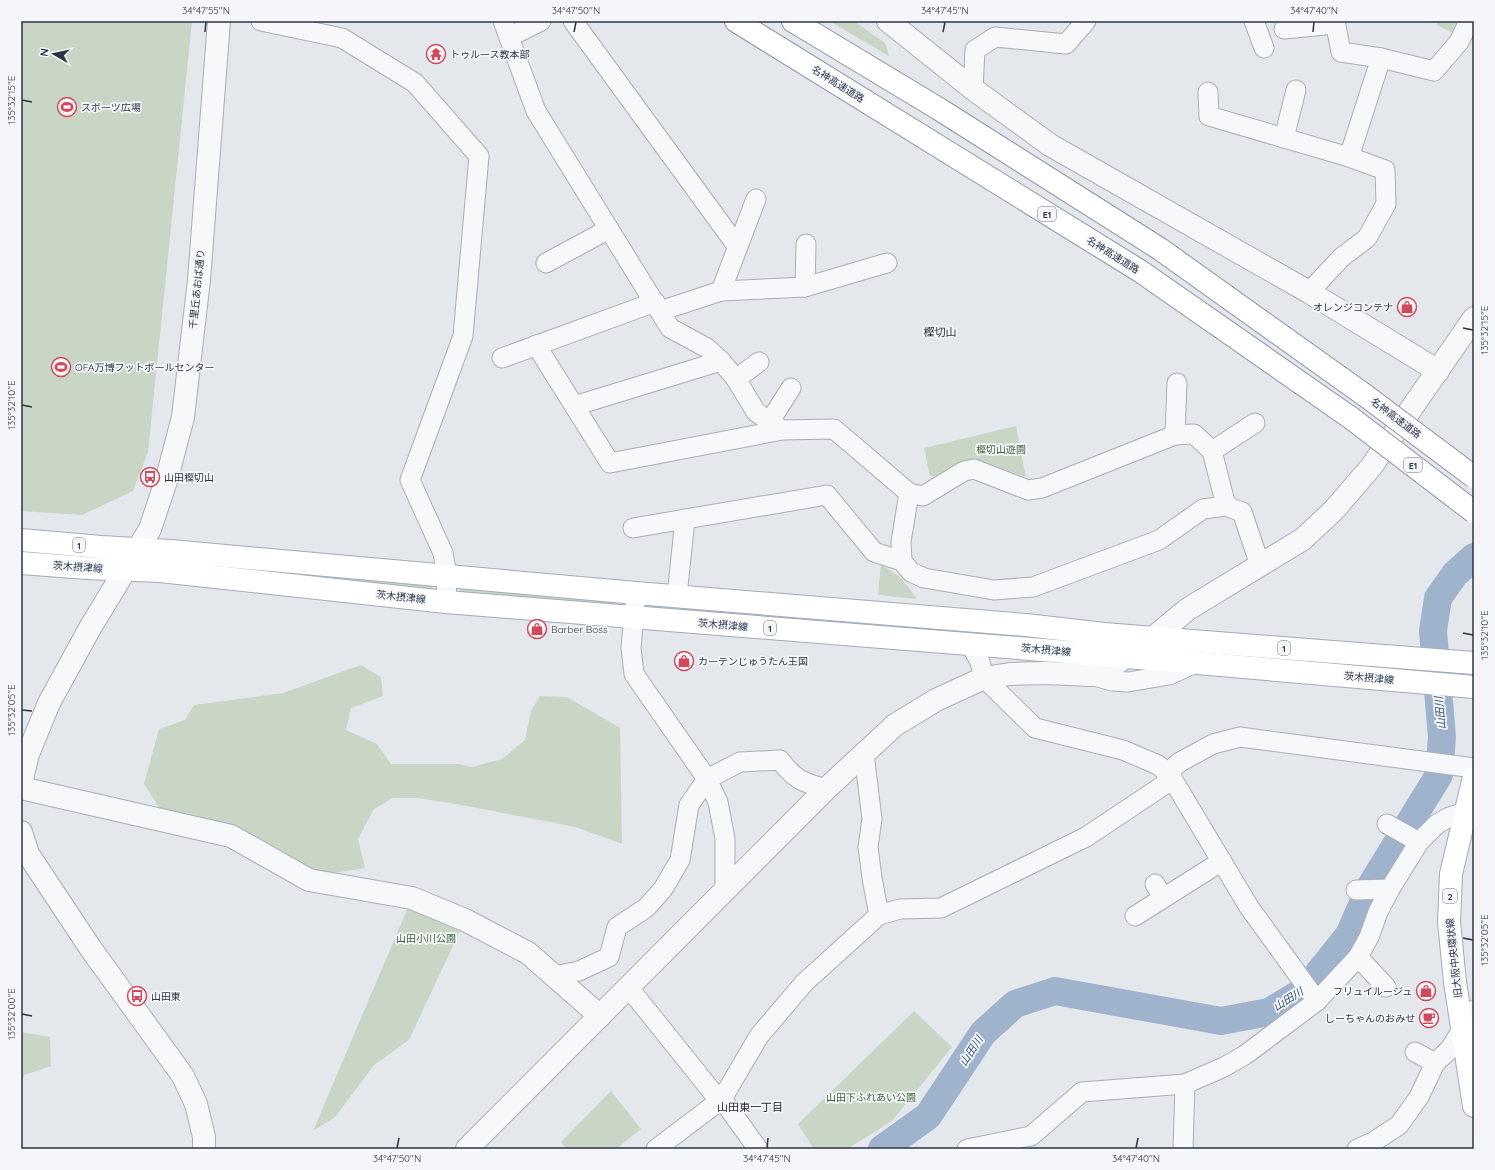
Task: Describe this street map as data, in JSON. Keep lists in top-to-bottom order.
{
  "streets": {
    "main road": [
      "名神高速道路",
      "E1",
      "1",
      "茨木摂津線",
      "2",
      "旧大阪中央環状線"
    ],
    "street": ["千里丘あおば通り"]
  },
  "crossings": [
    ["千里丘あおば通り", "1"],
    ["千里丘あおば通り", "茨木摂津線"]
  ],
  "districts": ["樫切山", "山田東一丁目"],
  "water": ["山田川"],
  "parks": ["樫切山遊園", "山田小川公園", "山田下ふれあい公園"],
  "places": {
    "temple": ["トゥルース教本部"],
    "sports": ["スポーツ広場", "OFA万博フットボールセンター"],
    "shop": [
      "オレンジコンテナ",
      "Barber Boss",
      "カーテンじゅうたん王国",
      "フリュイルージュ"
    ],
    "bus stop": ["山田樫切山", "山田東"],
    "cafe": ["しーちゃんのおみせ"]
  },
  "north": "left",
  "coordinates": [
    "34°47'55\"N",
    "34°47'50\"N",
    "34°47'45\"N",
    "34°47'40\"N",
    "135°32'15\"E",
    "135°32'10\"E",
    "135°32'05\"E",
    "135°32'00\"E"
  ]
}
